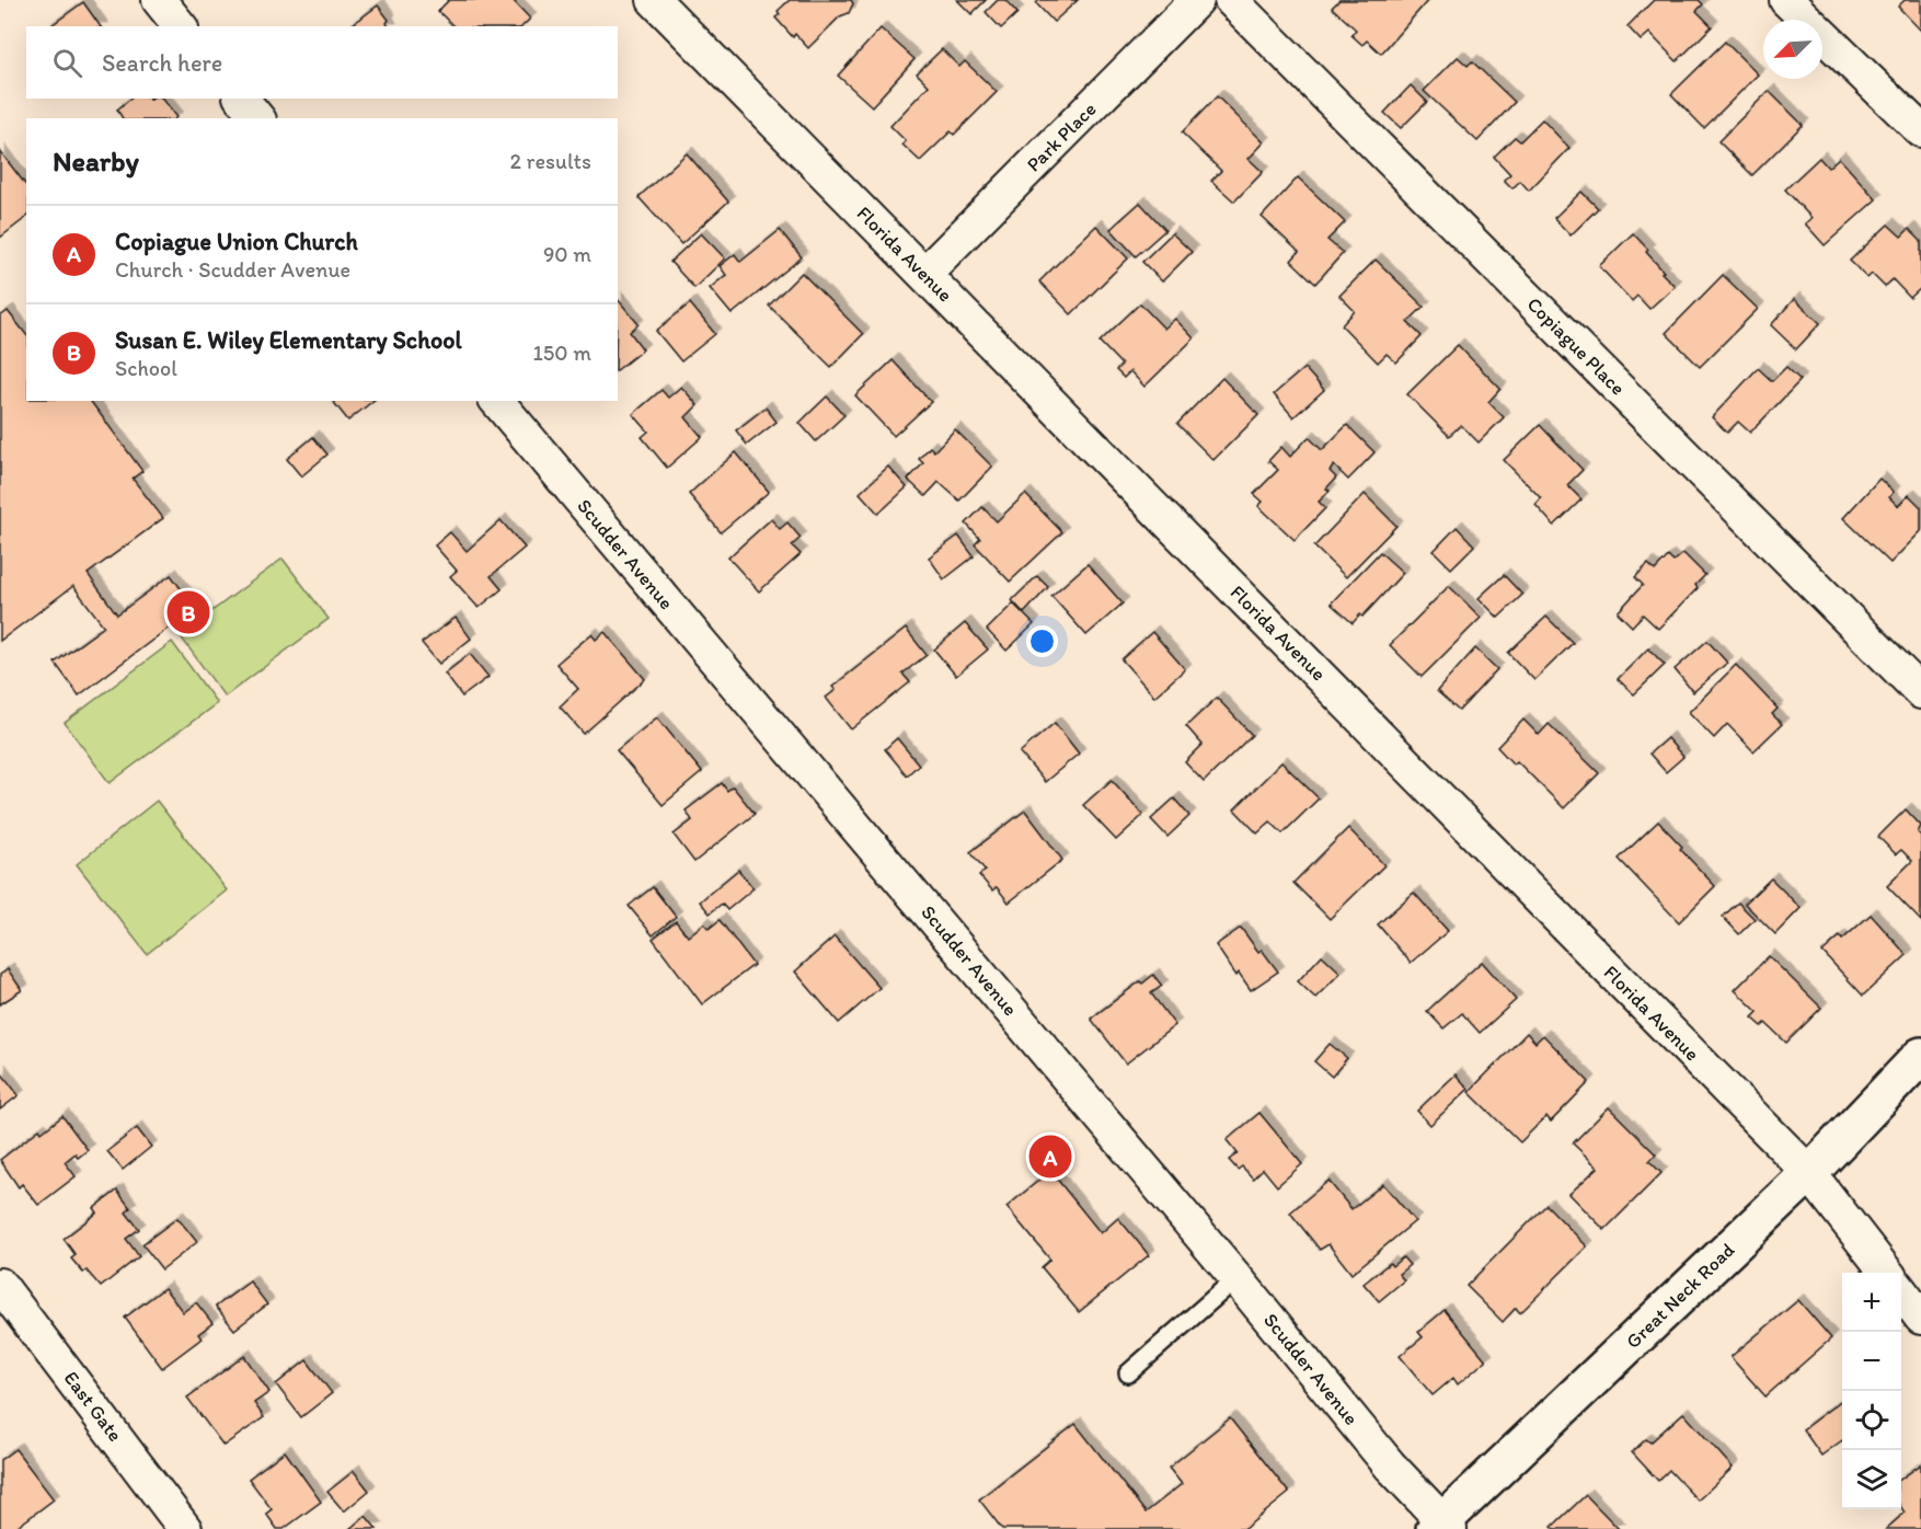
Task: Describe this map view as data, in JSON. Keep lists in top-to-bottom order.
{
  "streets": {
    "main road": ["Great Neck Road"],
    "street": [
      "Park Place",
      "Florida Avenue",
      "Copiague Place",
      "Scudder Avenue",
      "East Gate"
    ]
  },
  "crossings": [
    ["Park Place", "Florida Avenue"],
    ["Florida Avenue", "Great Neck Road"],
    ["Scudder Avenue", "Great Neck Road"]
  ],
  "north": "bottom left",
  "page": {
    "search": "Search here",
    "heading": ["Nearby", "2 results"],
    "list": [
      {
        "mark": "A",
        "name": "Copiague Union Church",
        "note": "Church · Scudder Avenue",
        "value": "90 m"
      },
      {
        "mark": "B",
        "name": "Susan E. Wiley Elementary School",
        "note": "School",
        "value": "150 m"
      }
    ],
    "pins": ["B", "A"],
    "map_buttons": ["+", "−"]
  }
}
